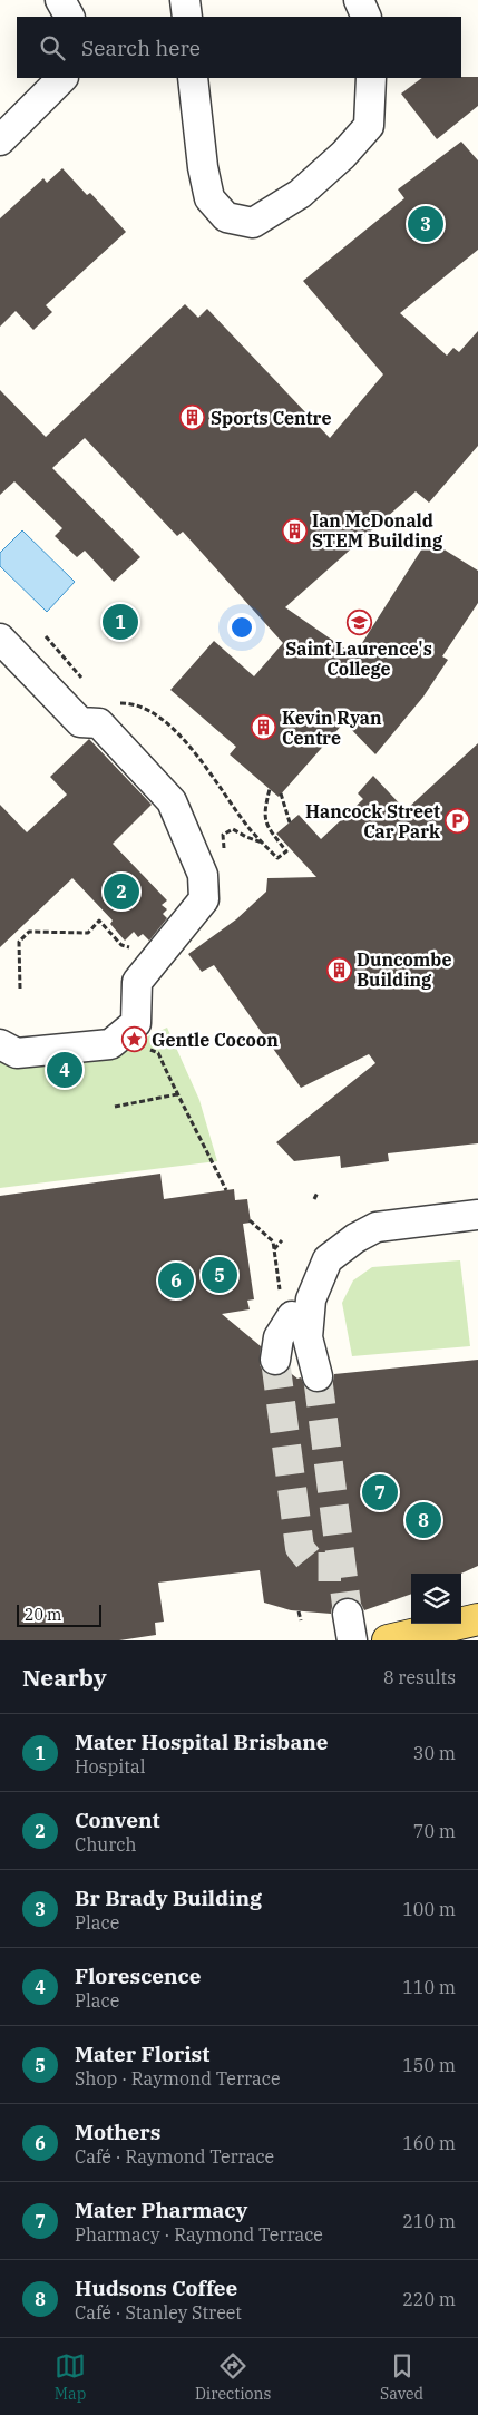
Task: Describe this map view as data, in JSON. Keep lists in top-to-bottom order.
{
  "places": {
    "building": [
      "Sports Centre",
      "Ian McDonald STEM Building",
      "Kevin Ryan Centre",
      "Duncombe Building"
    ],
    "school or university": ["Saint Laurence's College"],
    "parking": ["Hancock Street Car Park"],
    "place": ["Gentle Cocoon"]
  },
  "scale_bar": "20 m",
  "page": {
    "search": "Search here",
    "pins": [
      "3",
      "1",
      "2",
      "4",
      "5",
      "6",
      "7",
      "8"
    ],
    "scale": "20 m",
    "heading": ["Nearby", "8 results"],
    "list": [
      {
        "mark": "1",
        "name": "Mater Hospital Brisbane",
        "note": "Hospital",
        "value": "30 m"
      },
      {
        "mark": "2",
        "name": "Convent",
        "note": "Church",
        "value": "70 m"
      },
      {
        "mark": "3",
        "name": "Br Brady Building",
        "note": "Place",
        "value": "100 m"
      },
      {
        "mark": "4",
        "name": "Florescence",
        "note": "Place",
        "value": "110 m"
      },
      {
        "mark": "5",
        "name": "Mater Florist",
        "note": "Shop · Raymond Terrace",
        "value": "150 m"
      },
      {
        "mark": "6",
        "name": "Mothers",
        "note": "Café · Raymond Terrace",
        "value": "160 m"
      },
      {
        "mark": "7",
        "name": "Mater Pharmacy",
        "note": "Pharmacy · Raymond Terrace",
        "value": "210 m"
      },
      {
        "mark": "8",
        "name": "Hudsons Coffee",
        "note": "Café · Stanley Street",
        "value": "220 m"
      }
    ],
    "nav": ["Map", "Directions", "Saved"]
  }
}
